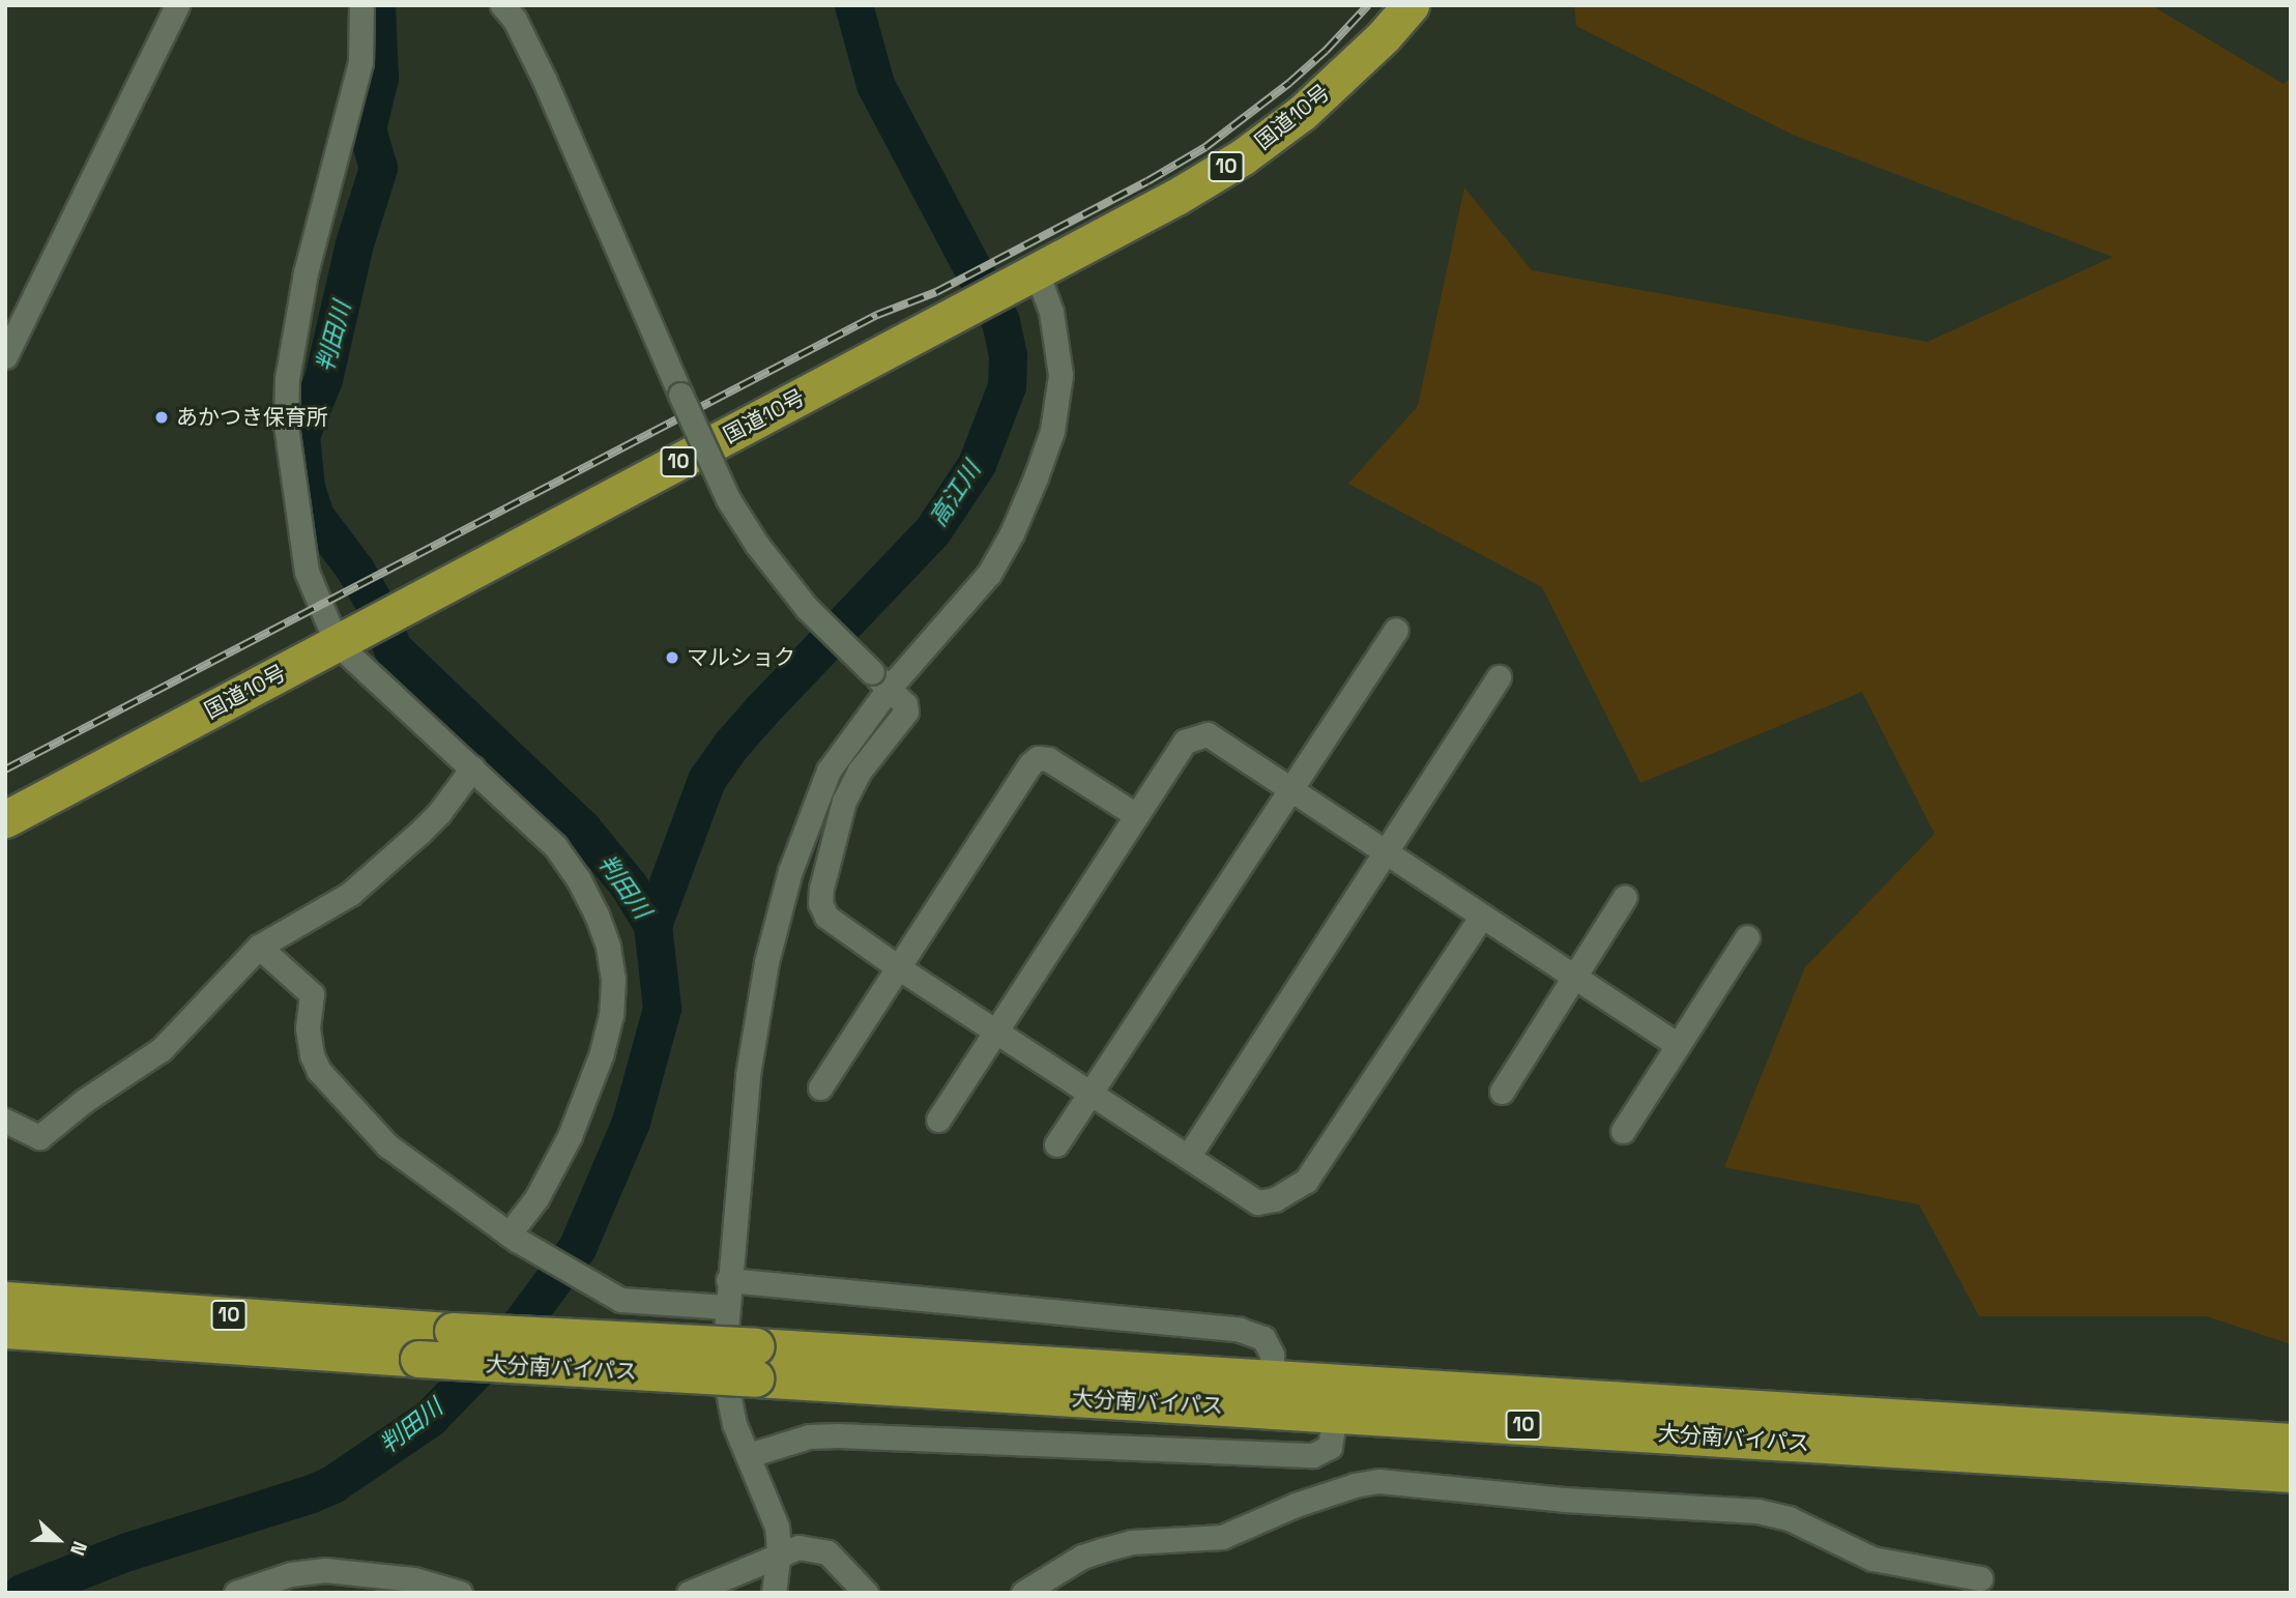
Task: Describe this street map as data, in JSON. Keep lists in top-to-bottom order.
{
  "streets": {
    "highway": ["国道10号", "10", "大分南バイパス"]
  },
  "water": ["判田川", "高江川"],
  "places": ["あかつき保育所", "マルショク"],
  "north": "right"
}
